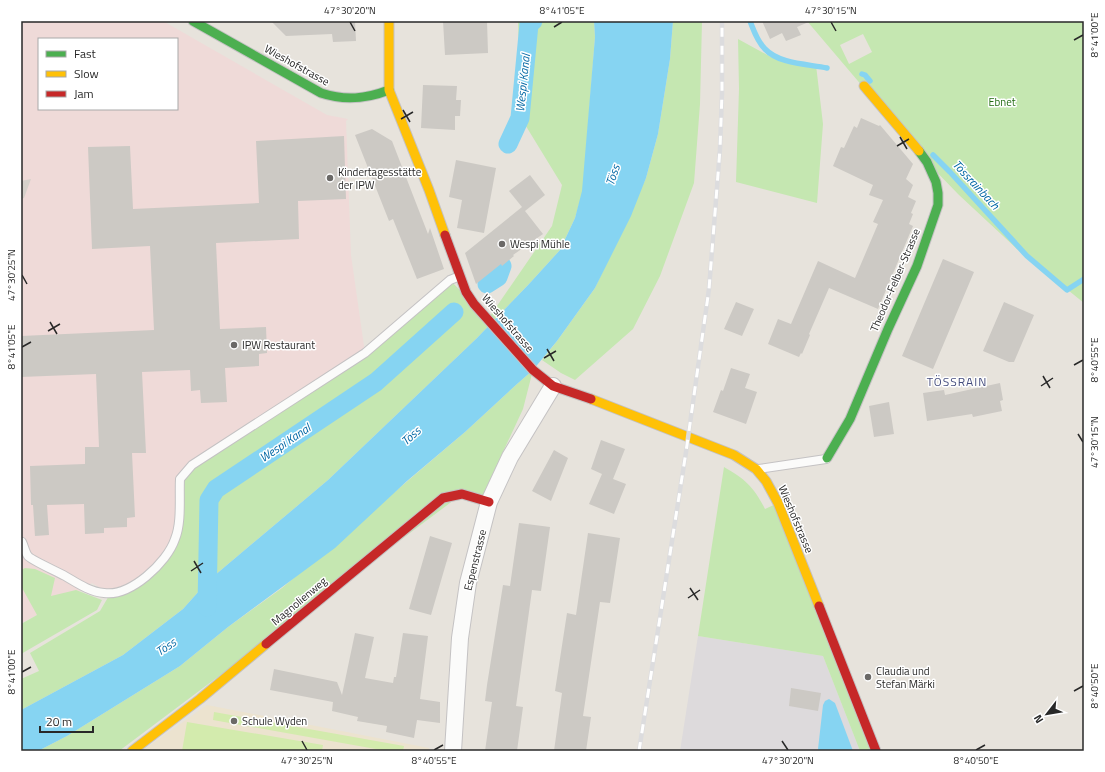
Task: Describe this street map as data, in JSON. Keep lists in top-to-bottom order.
{
  "streets": {
    "street": [
      "Wieshofstrasse",
      "Theodor-Felber-Strasse",
      "Espenstrasse",
      "Magnolienweg"
    ]
  },
  "crossings": [
    ["Wieshofstrasse", "Espenstrasse"],
    ["Espenstrasse", "Magnolienweg"]
  ],
  "districts": ["TÖSSRAIN"],
  "water": ["Wespi Kanal", "Töss", "Tössrainbach"],
  "parks": ["Ebnet"],
  "places": [
    "Kindertagesstätte der IPW",
    "Wespi Mühle",
    "IPW Restaurant",
    "Claudia und Stefan Märki",
    "Schule Wyden"
  ],
  "legend": ["Fast", "Slow", "Jam"],
  "scale_bar": "20 m",
  "north": "bottom left",
  "coordinates": [
    "47°30'20\"N",
    "8°41'05\"E",
    "47°30'15\"N",
    "8°41'00\"E",
    "47°30'25\"N",
    "8°40'55\"E",
    "8°40'50\"E"
  ]
}
